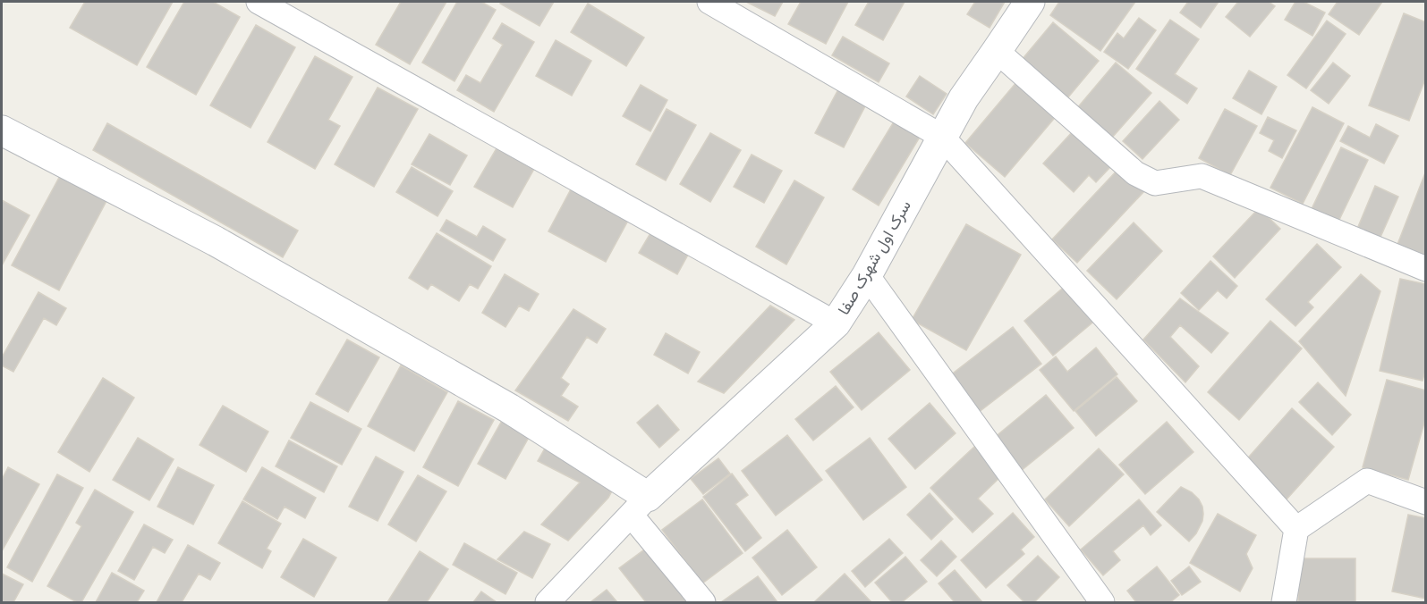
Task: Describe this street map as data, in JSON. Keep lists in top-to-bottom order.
{
  "streets": {
    "street": ["سرک اول شهرک صفا"]
  }
}
